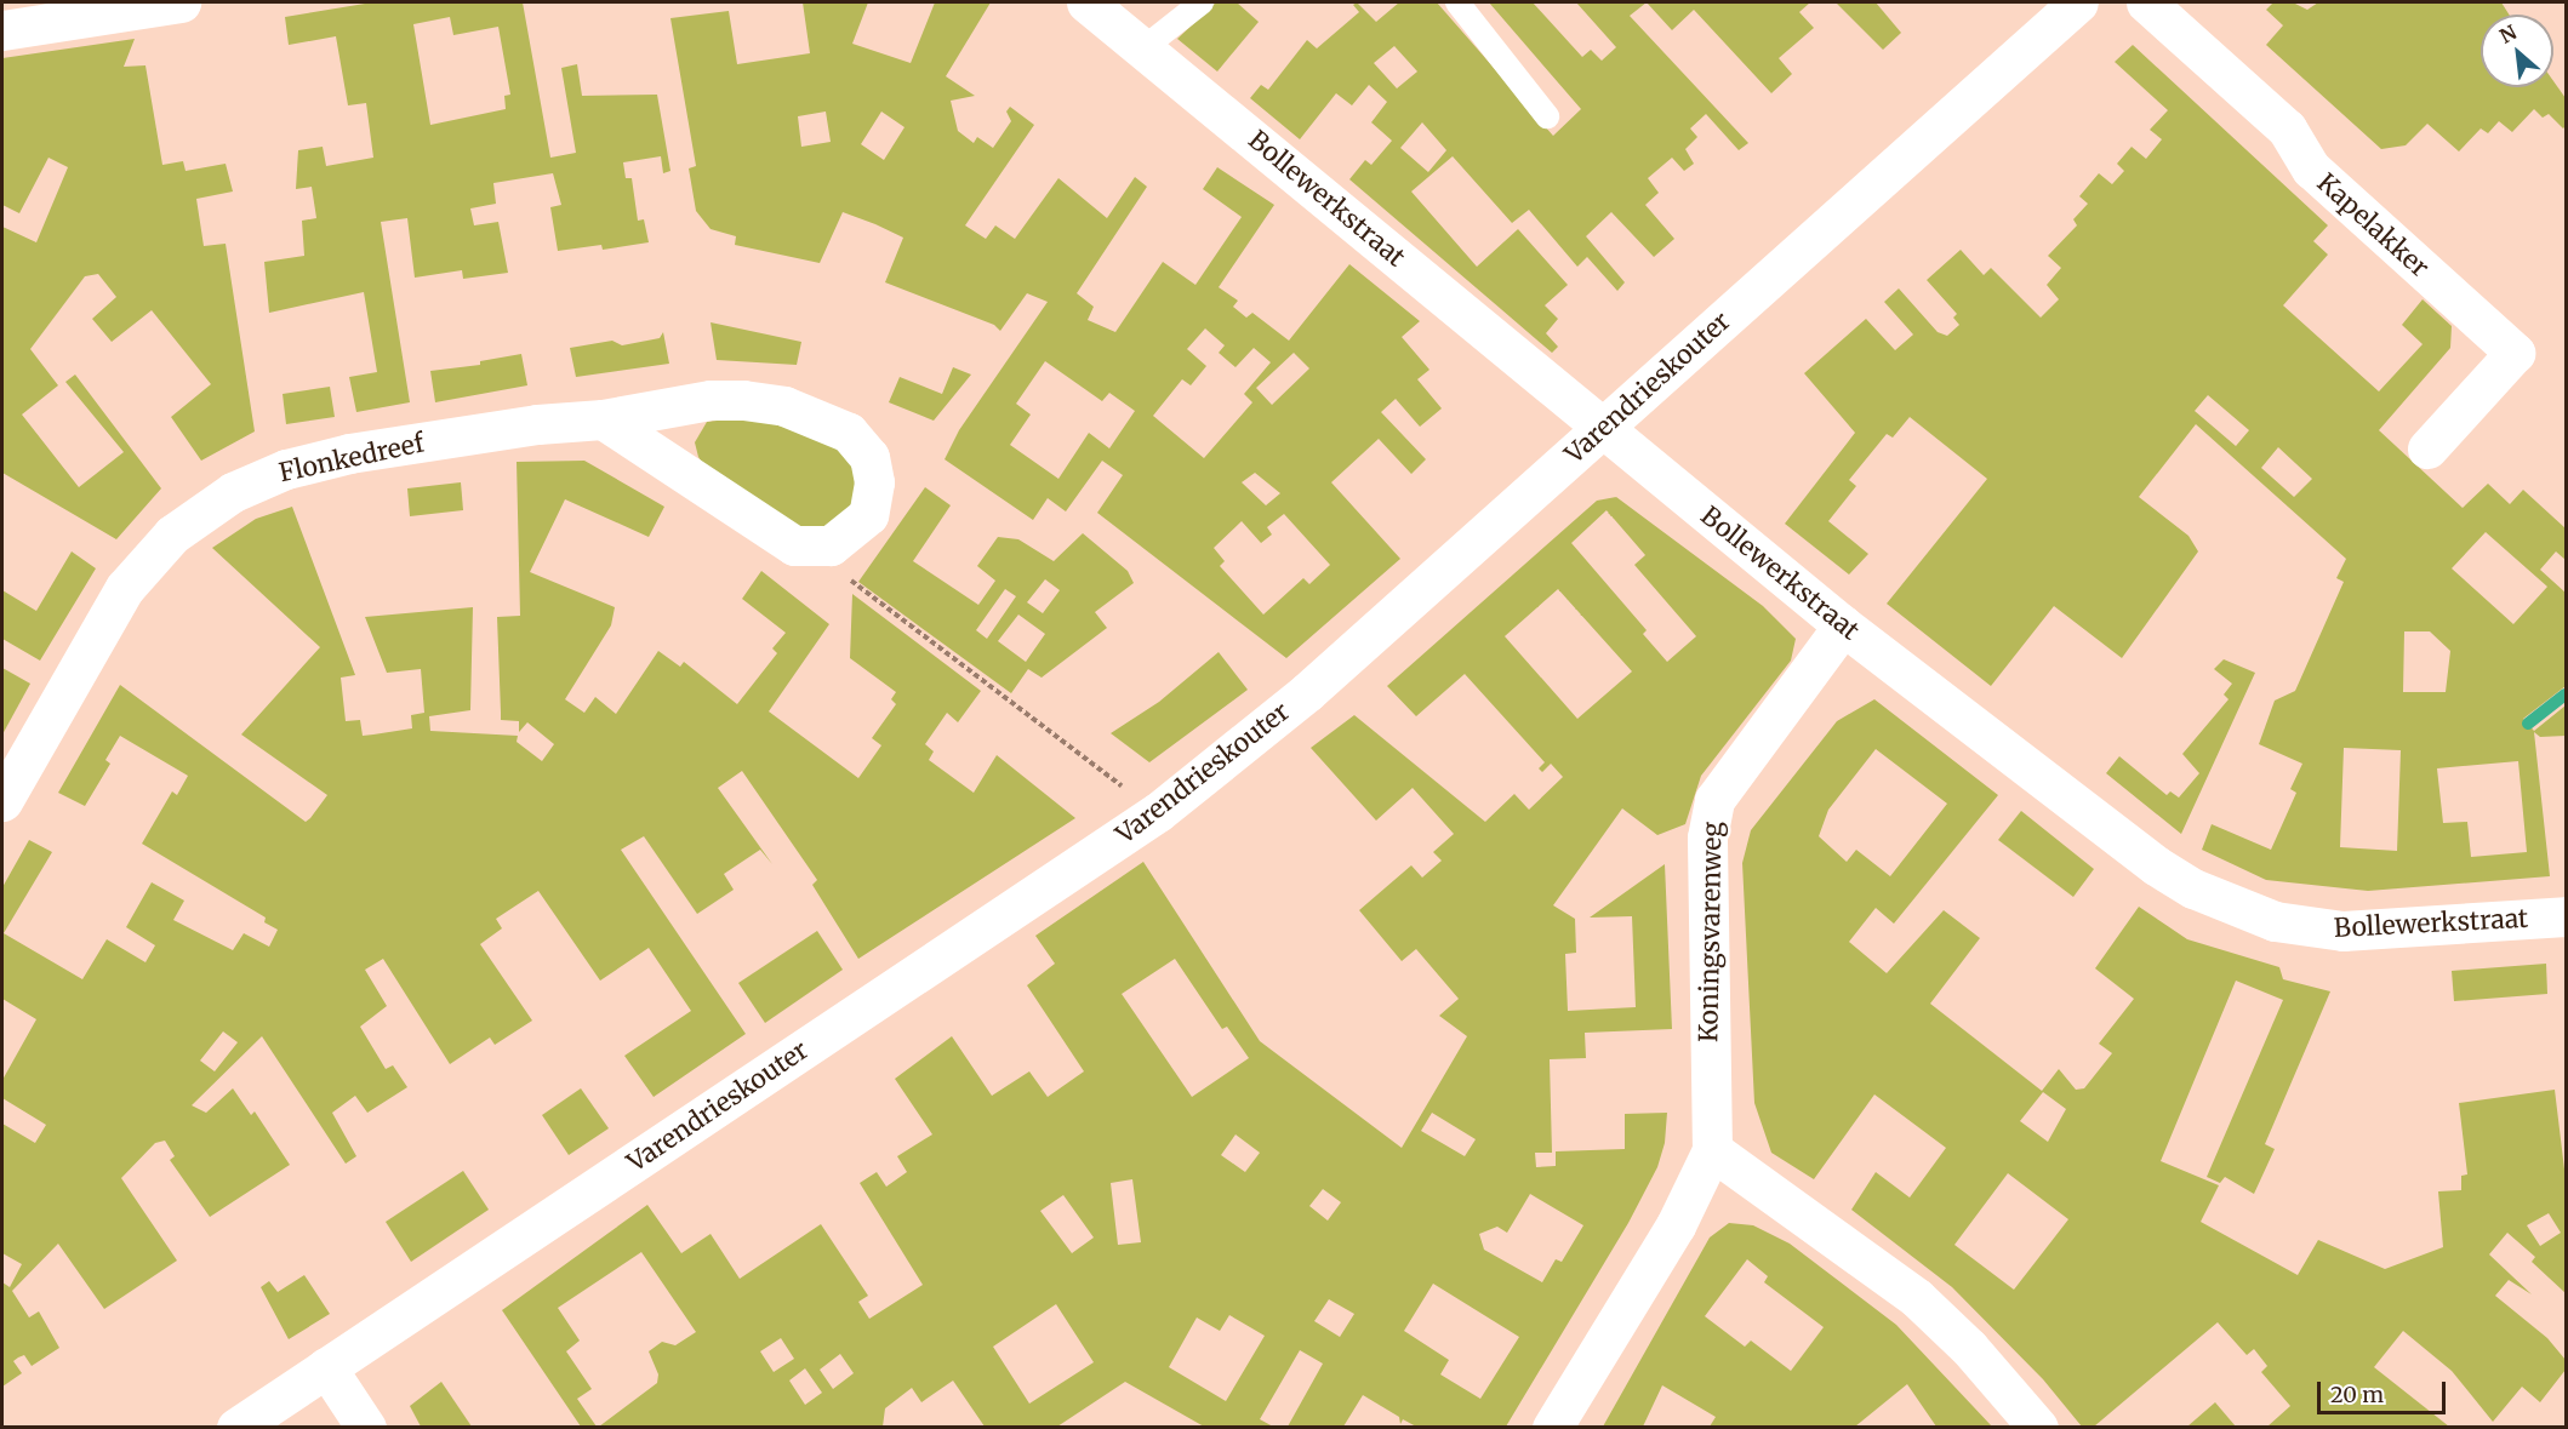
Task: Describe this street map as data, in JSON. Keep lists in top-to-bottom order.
{
  "streets": {
    "street": [
      "Bollewerkstraat",
      "Kapelakker",
      "Varendrieskouter",
      "Flonkedreef",
      "Koningsvarenweg"
    ]
  },
  "crossings": [
    ["Bollewerkstraat", "Varendrieskouter"],
    ["Bollewerkstraat", "Koningsvarenweg"]
  ],
  "scale_bar": "20 m",
  "north": "top left"
}
